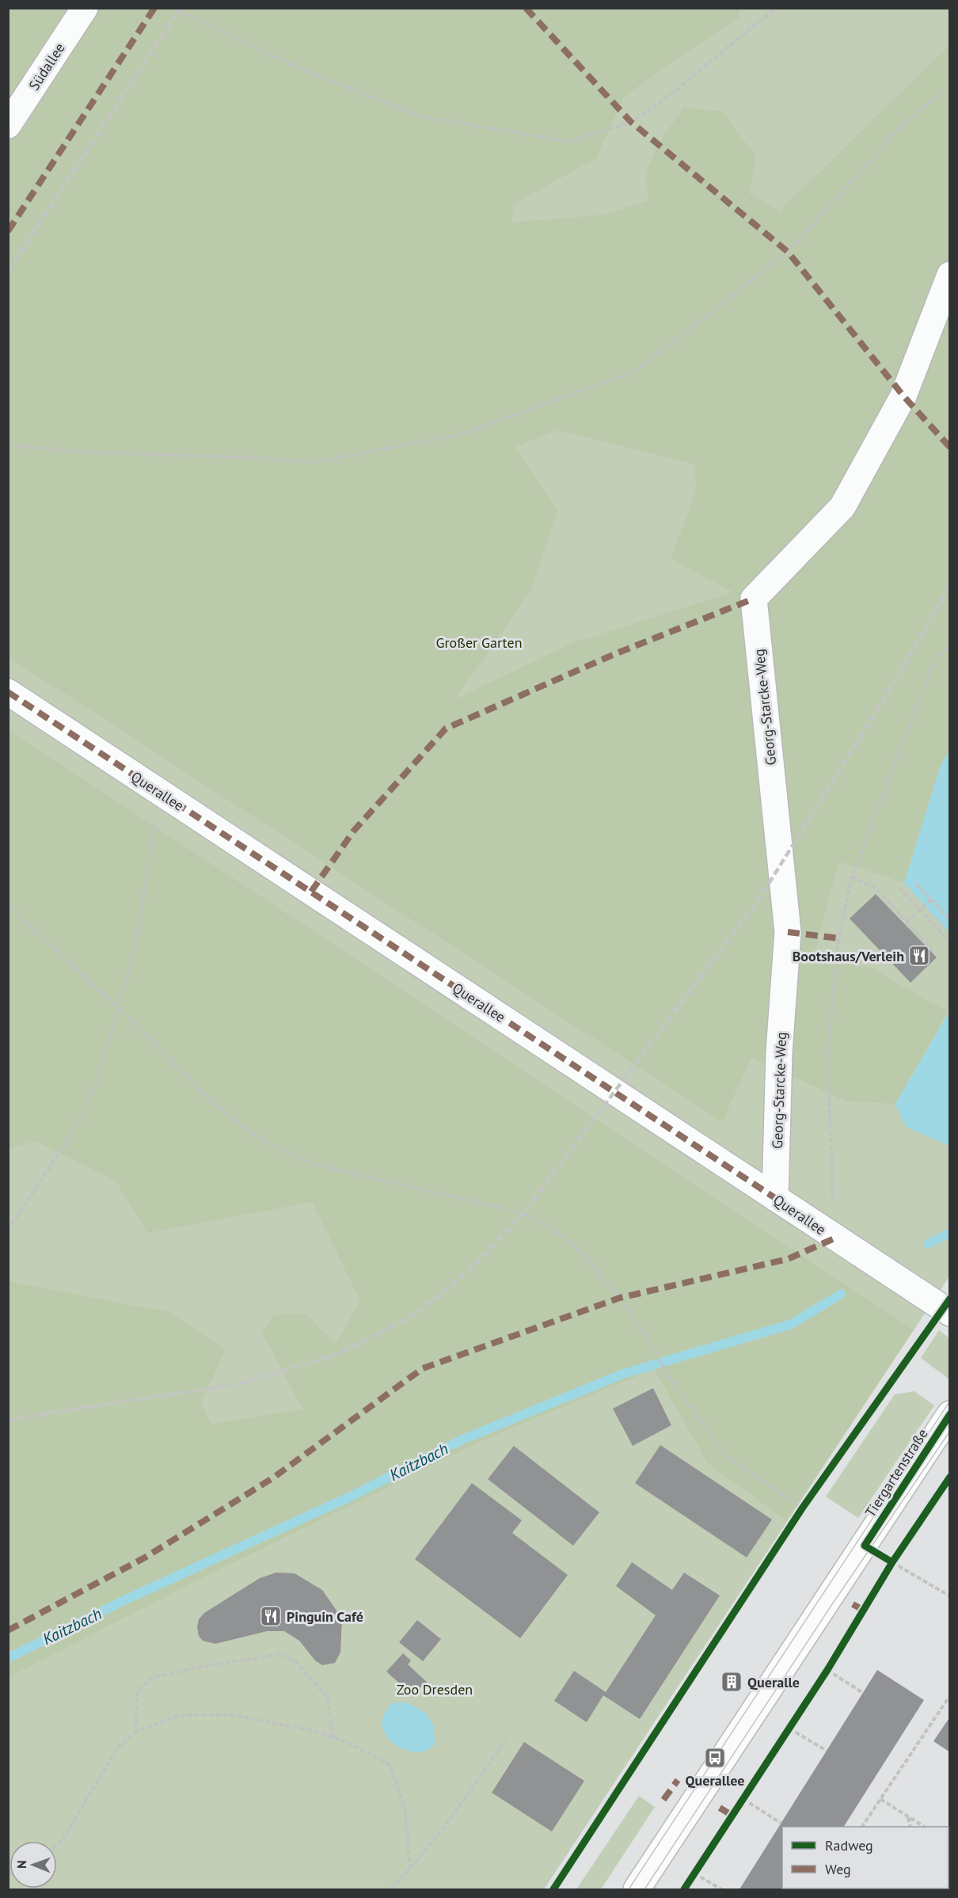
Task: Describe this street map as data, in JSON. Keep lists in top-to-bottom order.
{
  "streets": {
    "street": [
      "Südallee",
      "Georg-Starcke-Weg",
      "Querallee",
      "Tiergartenstraße"
    ]
  },
  "crossings": [
    ["Georg-Starcke-Weg", "Querallee"]
  ],
  "water": ["Kaitzbach"],
  "parks": ["Großer Garten", "Zoo Dresden"],
  "places": {
    "restaurant": ["Bootshaus/Verleih", "Pinguin Café"],
    "building": ["Queralle"],
    "bus stop": ["Querallee"]
  },
  "legend": ["Radweg", "Weg"],
  "north": "left"
}
